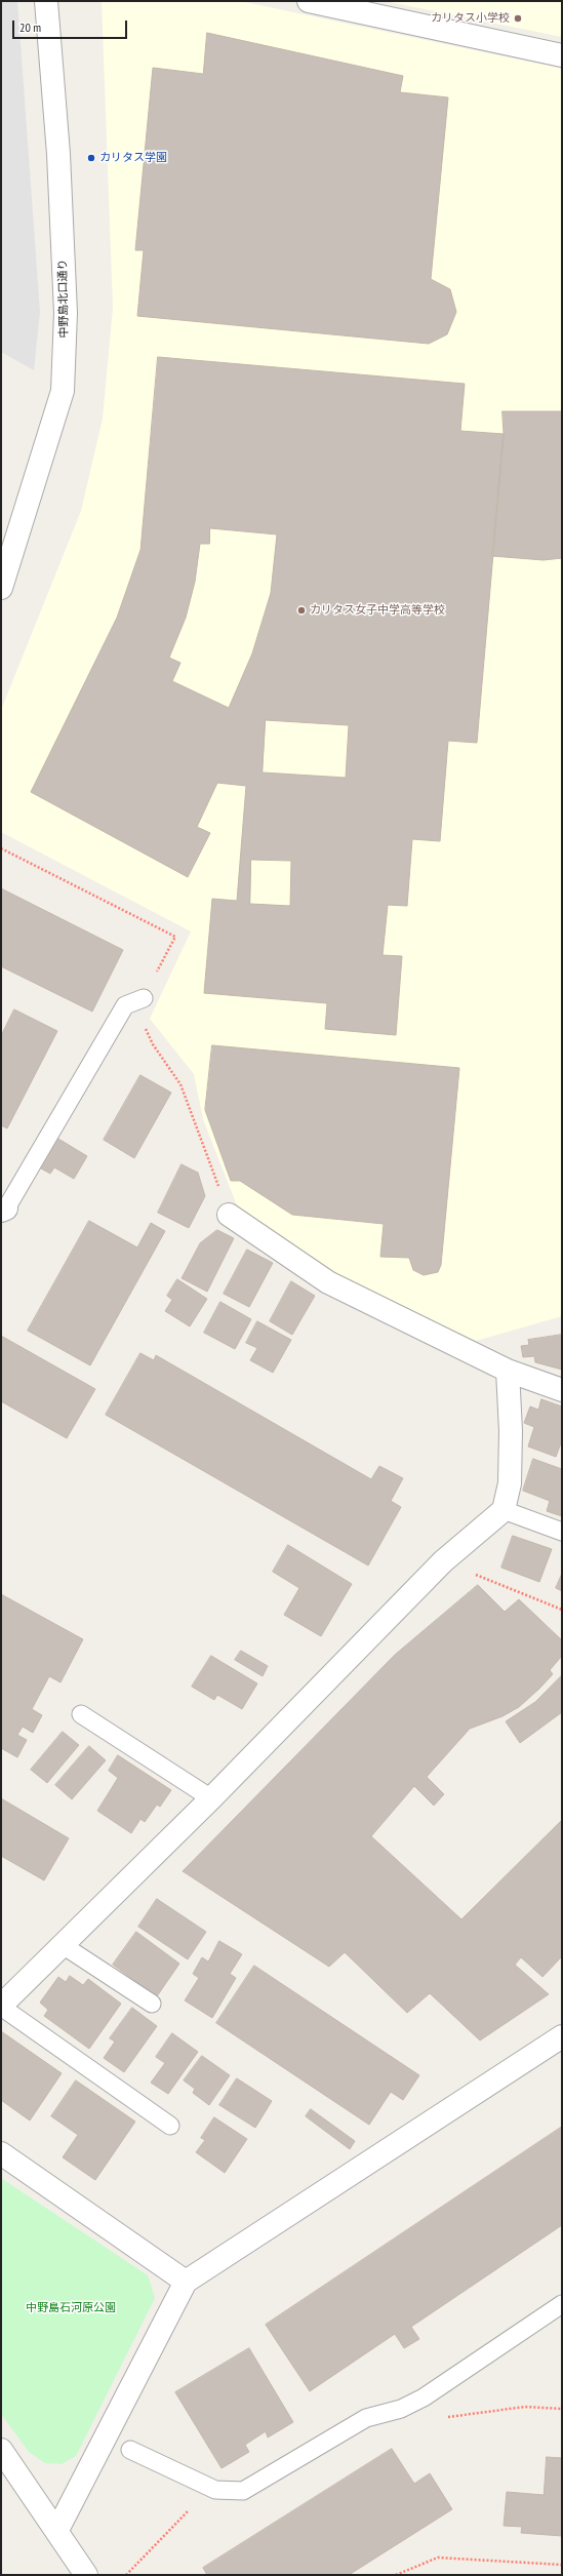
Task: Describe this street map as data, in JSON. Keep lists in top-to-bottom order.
{
  "streets": {
    "street": ["中野島北口通り"]
  },
  "parks": ["中野島石河原公園"],
  "places": ["カリタス小学校", "カリタス学園", "カリタス女子中学高等学校"],
  "scale_bar": "20 m"
}
